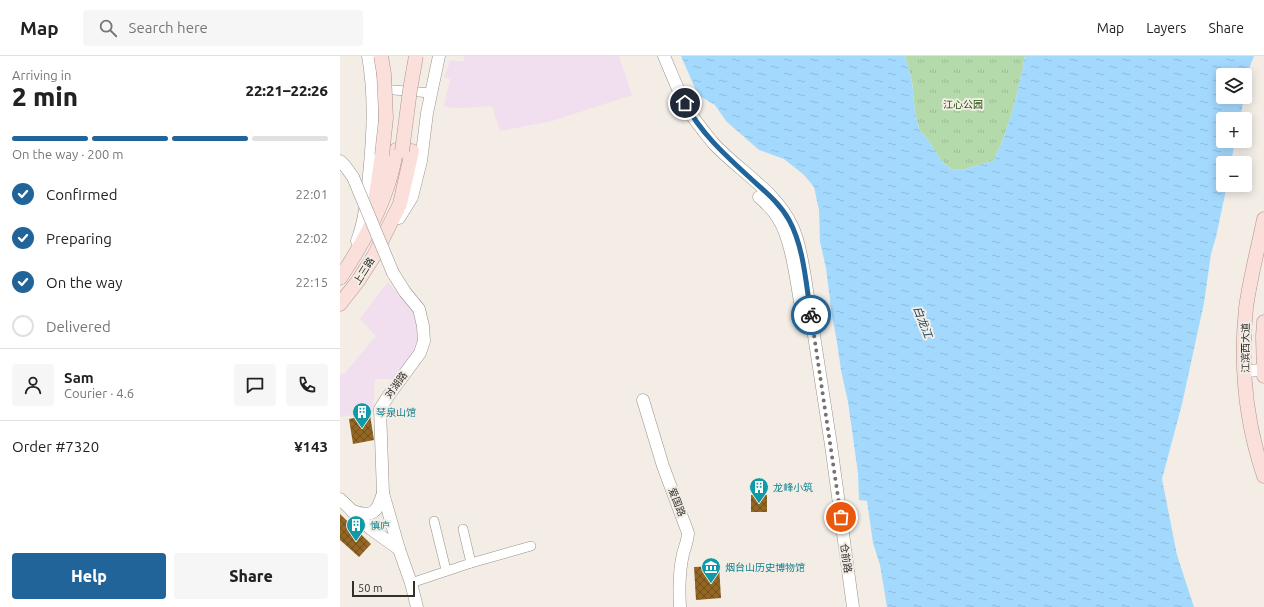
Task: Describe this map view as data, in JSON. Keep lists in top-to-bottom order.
{
  "streets": {
    "main road": ["上三路", "江滨西大道"],
    "street": ["对湖路", "爱国路", "仓前路"]
  },
  "water": ["白龙江"],
  "parks": ["江心公园"],
  "places": {
    "building": ["琴泉山馆", "龙峰小筑", "慎庐"],
    "museum": ["烟台山历史博物馆"]
  },
  "scale_bar": "50 m",
  "page": {
    "header": "Map",
    "search": "Search here",
    "nav": ["Map", "Layers", "Share"],
    "heading": ["2 min", "Arriving in", "22:21–22:26"],
    "panel": [
      "Sam",
      "Courier · 4.6",
      "Order #7320",
      "¥143"
    ],
    "map_buttons": ["+", "−"],
    "bar": "On the way · 200 m",
    "list": [
      ["Confirmed", "22:01"],
      ["Preparing", "22:02"],
      ["On the way", "22:15"],
      "Delivered"
    ],
    "buttons": ["Help", "Share"],
    "scale": "50 m"
  }
}
